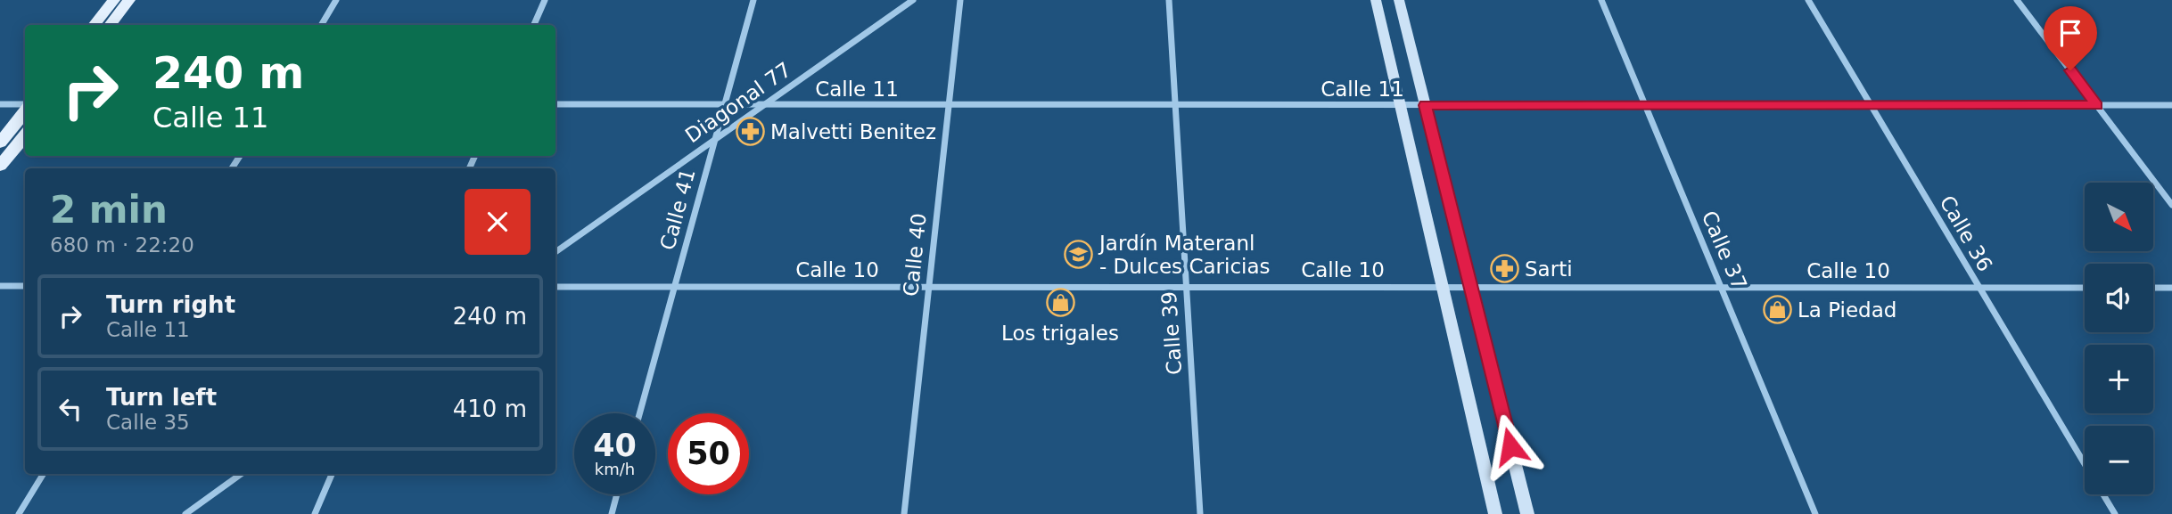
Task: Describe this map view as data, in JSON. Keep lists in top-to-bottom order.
{
  "streets": {
    "street": [
      "Calle 11",
      "Diagonal 77",
      "Calle 41",
      "Calle 36",
      "Calle 37",
      "Calle 40",
      "Calle 10",
      "Calle 39"
    ]
  },
  "crossings": [
    ["Calle 11", "Diagonal 77"],
    ["Calle 11", "Calle 41"],
    ["Calle 11", "Calle 36"],
    ["Calle 11", "Calle 37"],
    ["Calle 11", "Calle 40"],
    ["Calle 11", "Calle 39"],
    ["Diagonal 77", "Calle 41"],
    ["Calle 41", "Calle 10"],
    ["Calle 36", "Calle 10"],
    ["Calle 37", "Calle 10"],
    ["Calle 40", "Calle 10"],
    ["Calle 10", "Calle 39"]
  ],
  "places": {
    "pharmacy": ["Malvetti Benitez", "Sarti"],
    "school or university": ["Jardín Materanl - Dulces Caricias"],
    "shop": ["Los trigales", "La Piedad"]
  },
  "north": "bottom right",
  "page": {
    "turn": ["240 m", "Calle 11"],
    "heading": ["2 min", "680 m · 22:20"],
    "map_buttons": ["+", "−"],
    "list": [
      {
        "name": "Turn right",
        "note": "Calle 11",
        "value": "240 m"
      },
      {
        "name": "Turn left",
        "note": "Calle 35",
        "value": "410 m"
      }
    ],
    "speed": "40 km/h",
    "limit": "50"
  }
}
